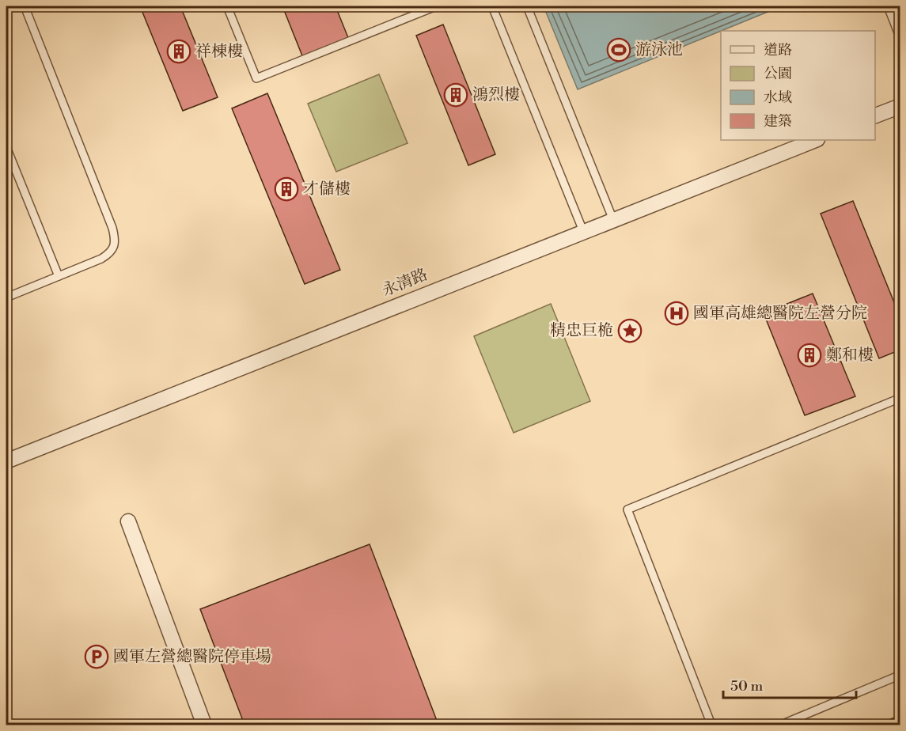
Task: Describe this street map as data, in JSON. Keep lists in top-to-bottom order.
{
  "streets": {
    "street": ["永清路"]
  },
  "places": {
    "sports": ["游泳池"],
    "building": [
      "祥棟樓",
      "鴻烈樓",
      "才儲樓",
      "鄭和樓"
    ],
    "hospital": ["國軍高雄總醫院左營分院"],
    "place": ["精忠巨桅"],
    "parking": ["國軍左營總醫院停車場"]
  },
  "legend": [
    "道路",
    "公園",
    "水域",
    "建築"
  ],
  "scale_bar": "50 m"
}
